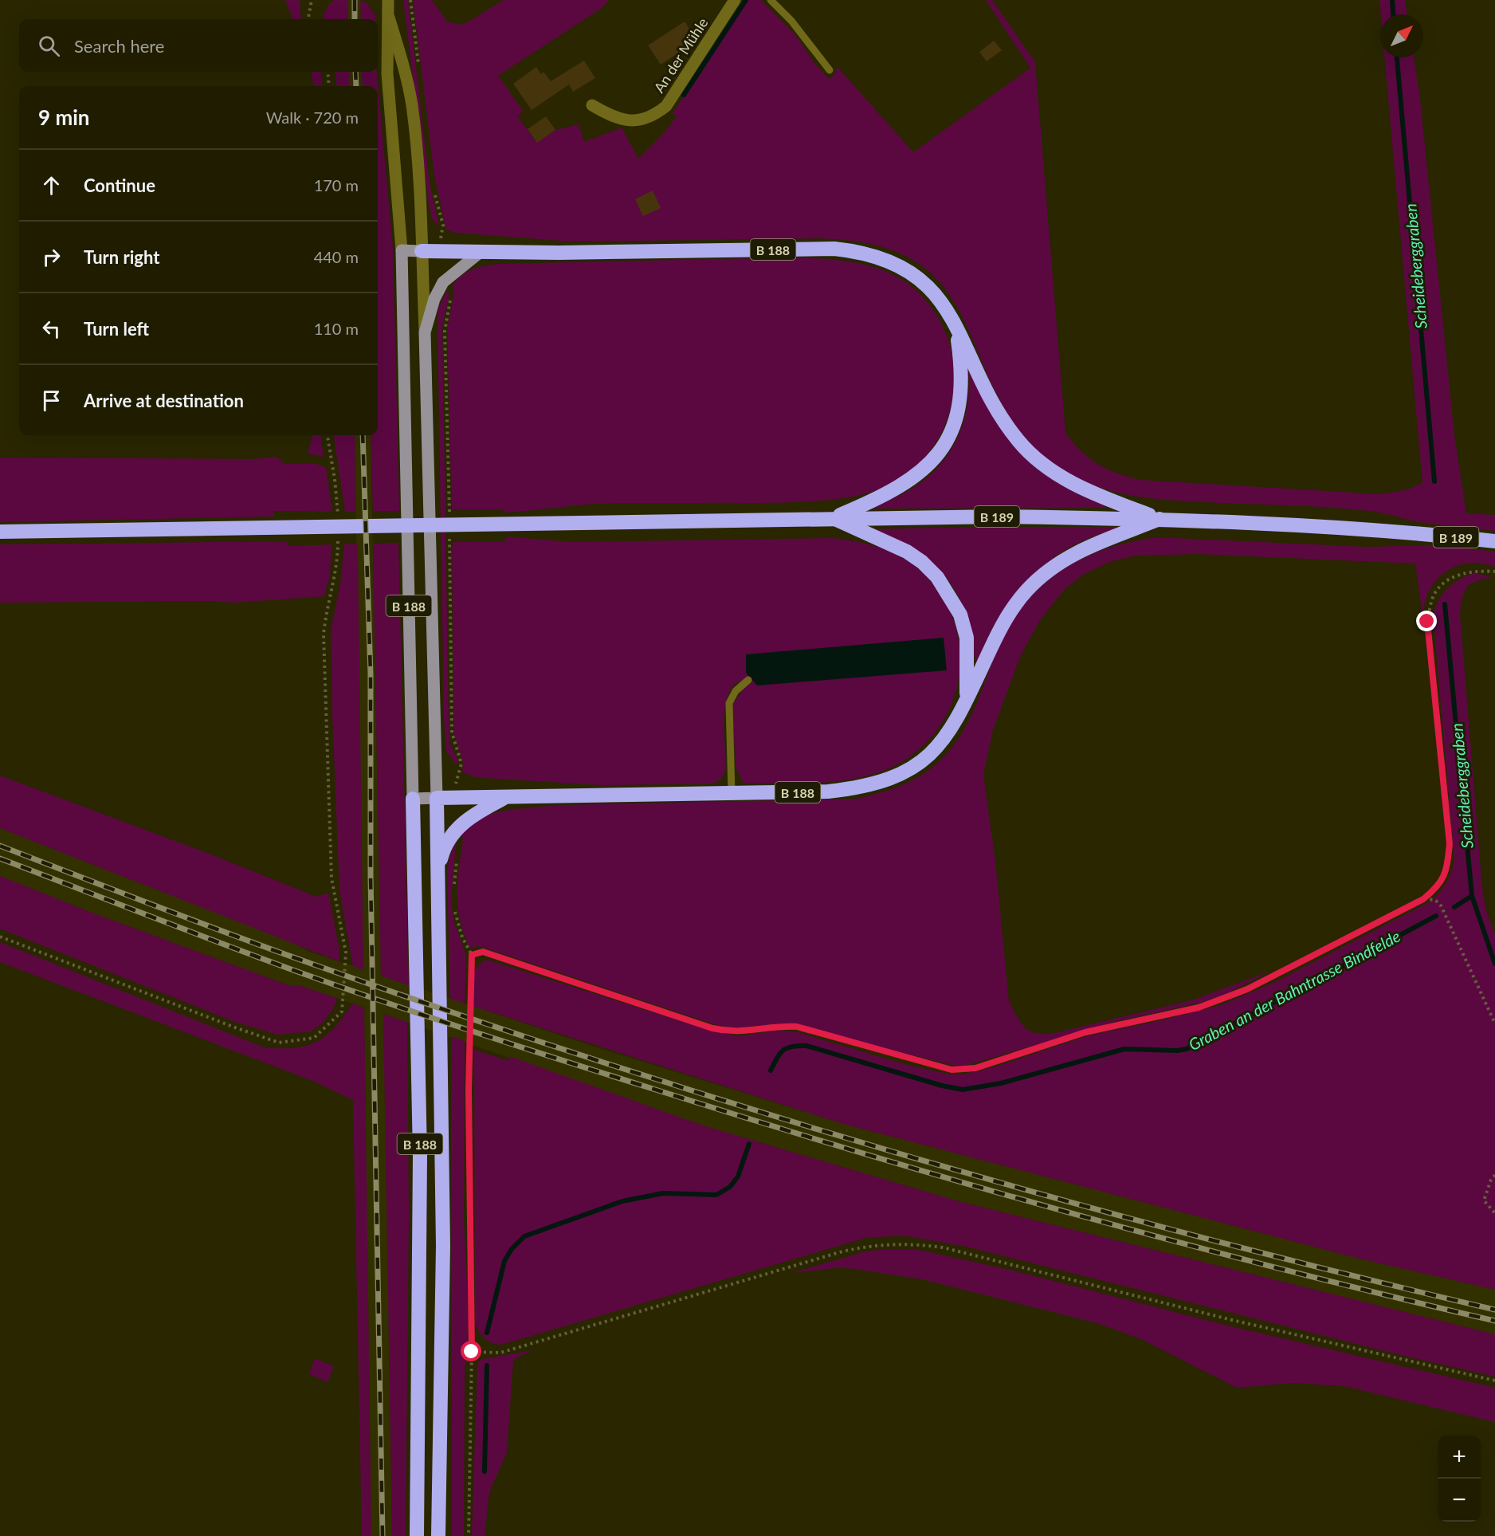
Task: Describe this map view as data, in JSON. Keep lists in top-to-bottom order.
{
  "streets": {
    "highway": ["B 188", "B 189"],
    "main road": ["An der Mühle"]
  },
  "crossings": [
    ["B 188", "B 189"]
  ],
  "water": ["Scheideberggraben", "Graben an der Bahntrasse Bindfelde"],
  "north": "top right",
  "page": {
    "search": "Search here",
    "heading": ["9 min", "Walk · 720 m"],
    "list": [
      ["Continue", "170 m"],
      ["Turn right", "440 m"],
      ["Turn left", "110 m"],
      "Arrive at destination"
    ],
    "map_buttons": ["+", "−"]
  }
}
